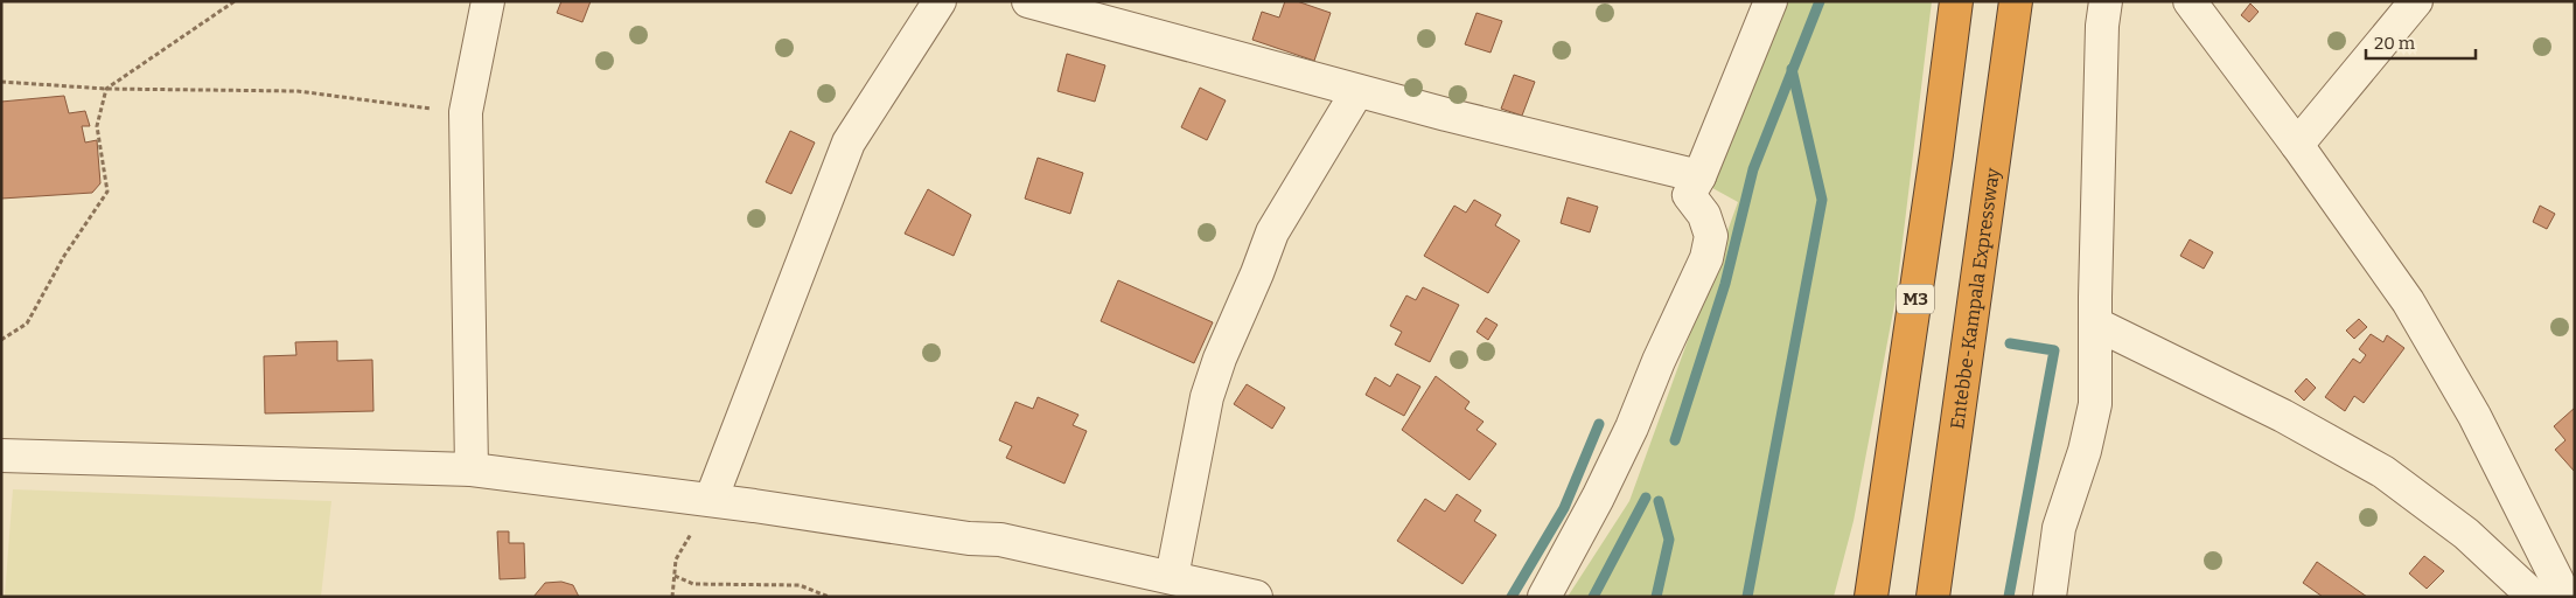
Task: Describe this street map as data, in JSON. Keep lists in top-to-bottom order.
{
  "streets": {
    "highway": ["M3", "Entebbe-Kampala Expressway"]
  },
  "scale_bar": "20 m"
}
